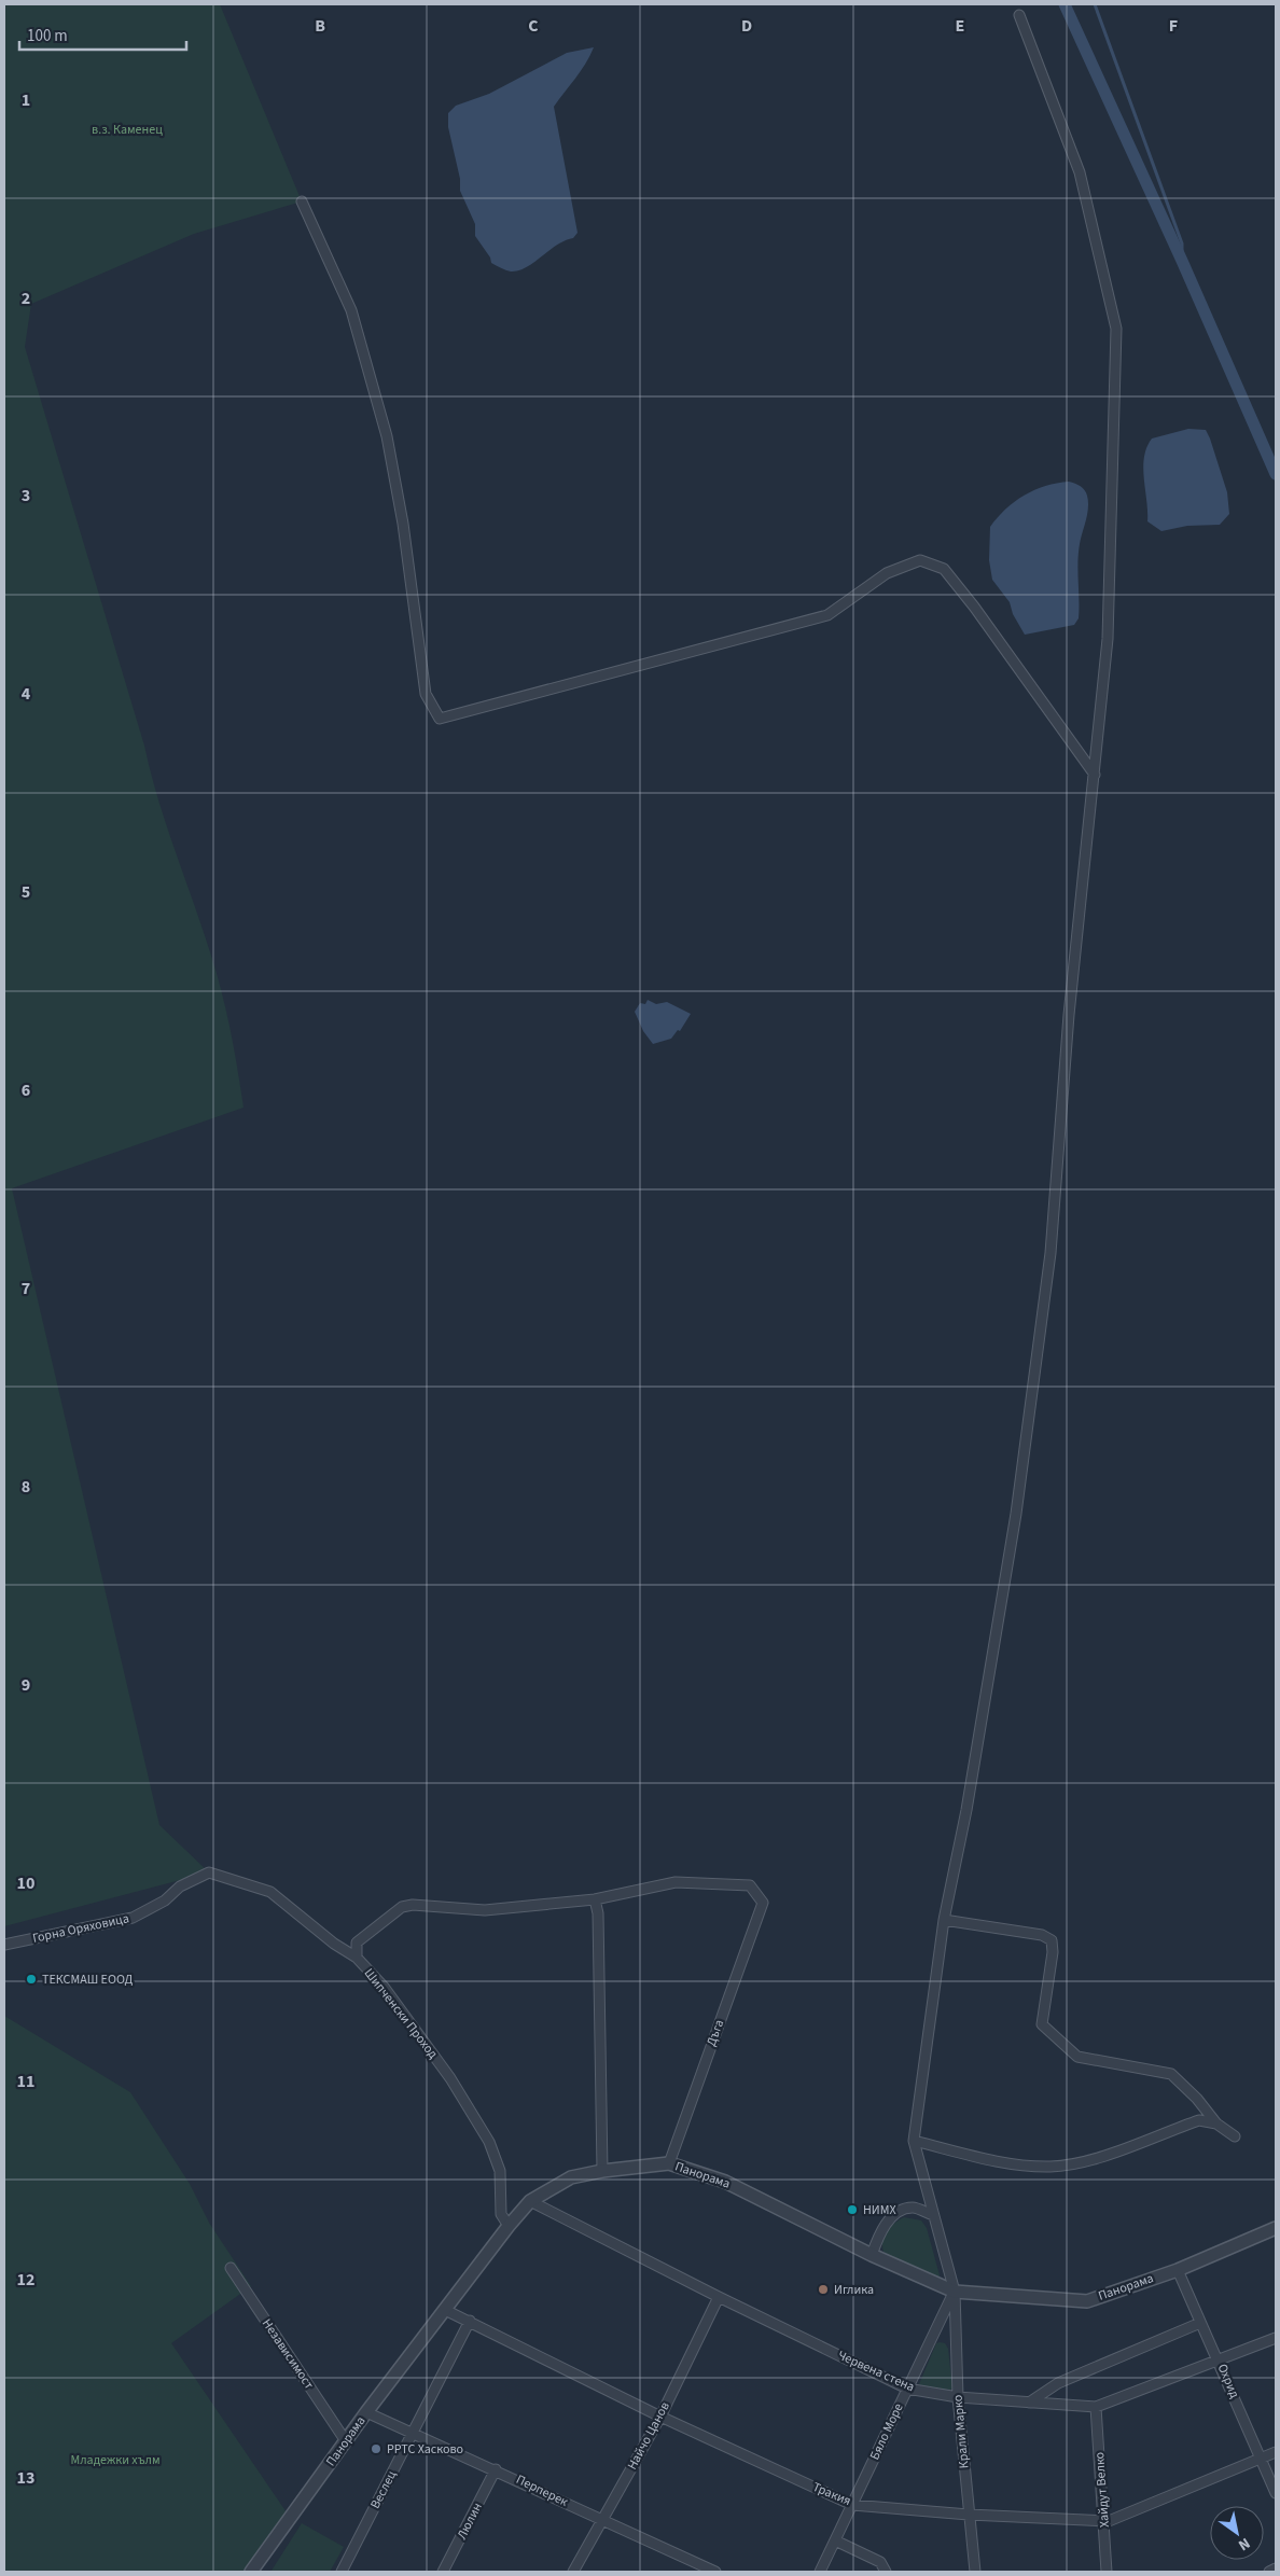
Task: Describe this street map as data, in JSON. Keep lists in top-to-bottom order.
{
  "streets": {
    "street": [
      "Горна Оряховица",
      "Шипченски Проход",
      "Дъга",
      "Панорама",
      "Независимост",
      "Червена стена",
      "Охрид",
      "Бяло Море",
      "Крали Марко",
      "Найчо Цанов",
      "Веслец",
      "Хайдут Велко",
      "Перперек",
      "Тракия",
      "Люлин"
    ]
  },
  "crossings": [
    ["Горна Оряховица", "Шипченски Проход"],
    ["Шипченски Проход", "Панорама"],
    ["Дъга", "Панорама"],
    ["Панорама", "Независимост"],
    ["Панорама", "Червена стена"],
    ["Панорама", "Охрид"],
    ["Панорама", "Бяло Море"],
    ["Панорама", "Крали Марко"],
    ["Панорама", "Перперек"],
    ["Панорама", "Тракия"],
    ["Червена стена", "Охрид"],
    ["Червена стена", "Бяло Море"],
    ["Червена стена", "Крали Марко"],
    ["Червена стена", "Найчо Цанов"],
    ["Червена стена", "Хайдут Велко"],
    ["Охрид", "Тракия"],
    ["Бяло Море", "Крали Марко"],
    ["Бяло Море", "Тракия"],
    ["Крали Марко", "Тракия"],
    ["Найчо Цанов", "Перперек"],
    ["Найчо Цанов", "Тракия"],
    ["Веслец", "Перперек"],
    ["Веслец", "Тракия"],
    ["Хайдут Велко", "Тракия"],
    ["Перперек", "Люлин"]
  ],
  "parks": ["в.з. Каменец", "Младежки хълм"],
  "places": [
    "ТЕКСМАШ ЕООД",
    "НИМХ",
    "Иглика",
    "РРТС Хасково"
  ],
  "scale_bar": "100 m",
  "north": "bottom right",
  "grid": {
    "columns": [
      "B",
      "C",
      "D",
      "E",
      "F"
    ],
    "rows": [
      "1",
      "2",
      "3",
      "4",
      "5",
      "6",
      "7",
      "8",
      "9",
      "10",
      "11",
      "12",
      "13"
    ]
  }
}
